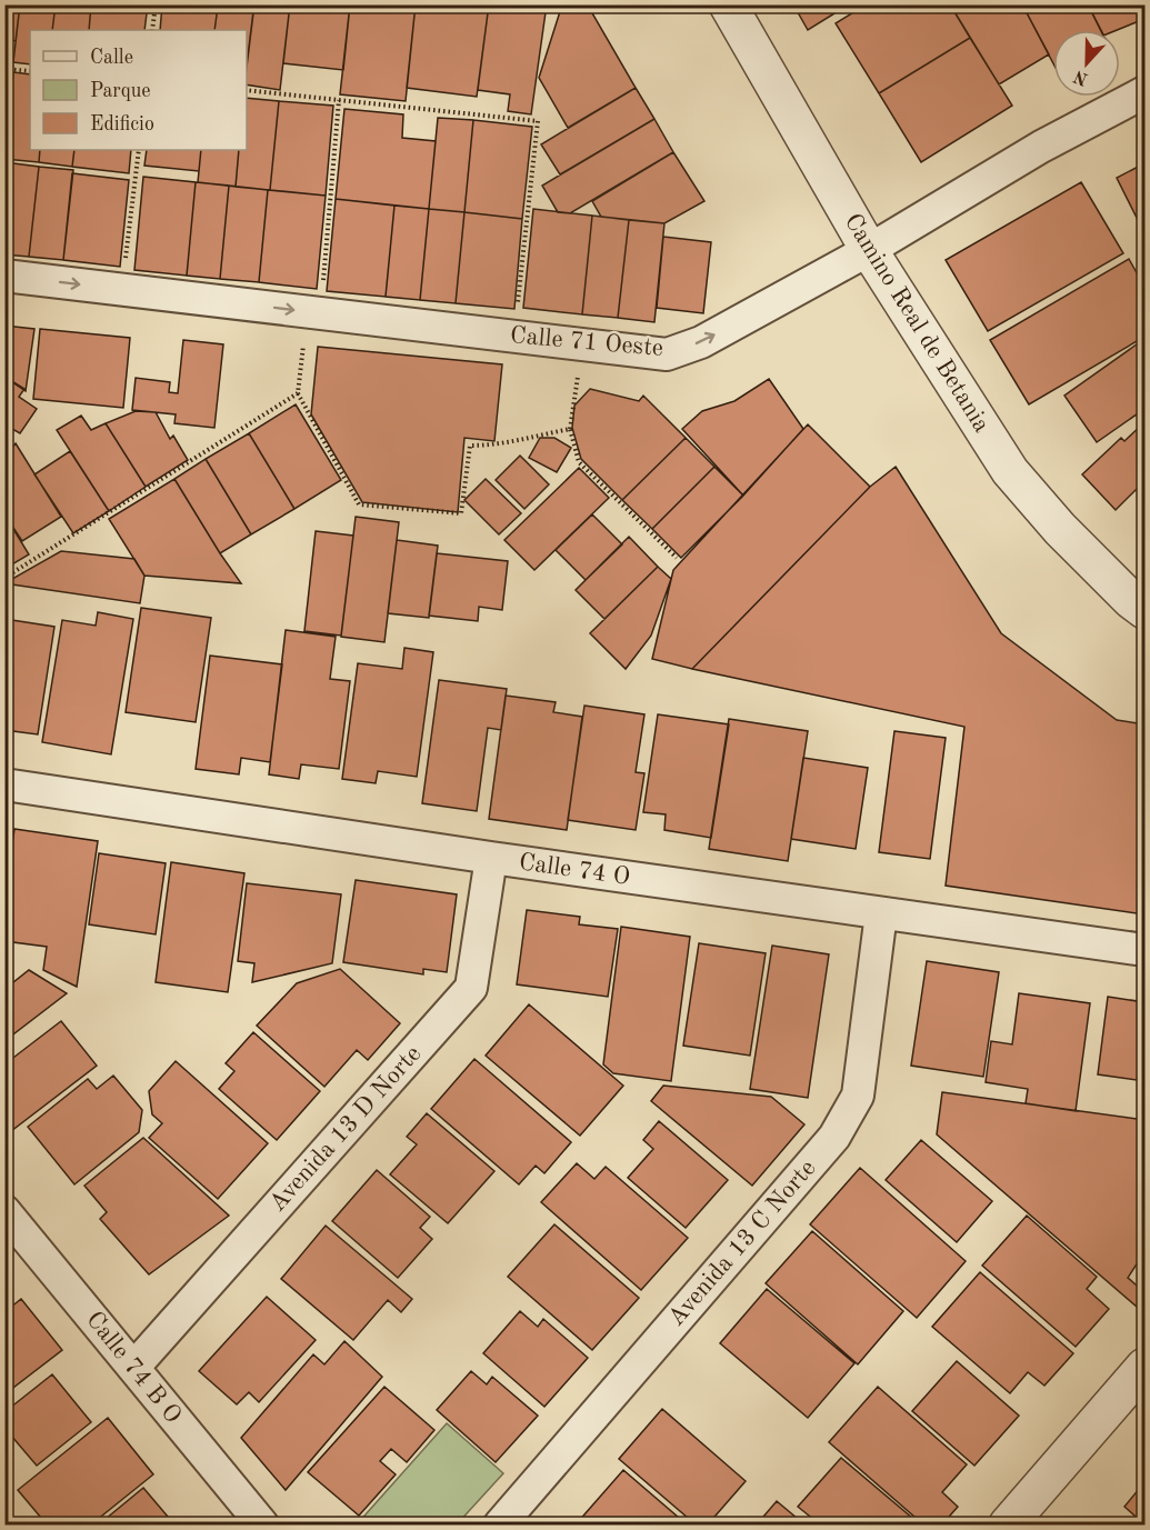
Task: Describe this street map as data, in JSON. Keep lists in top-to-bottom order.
{
  "streets": {
    "street": [
      "Camino Real de Betania",
      "Calle 71 Oeste",
      "Calle 74 O",
      "Avenida 13 D Norte",
      "Avenida 13 C Norte",
      "Calle 74 B O"
    ]
  },
  "crossings": [
    ["Camino Real de Betania", "Calle 71 Oeste"],
    ["Calle 74 O", "Avenida 13 D Norte"],
    ["Calle 74 O", "Avenida 13 C Norte"],
    ["Avenida 13 D Norte", "Calle 74 B O"]
  ],
  "one_way": ["Calle 71 Oeste"],
  "legend": ["Calle", "Parque", "Edificio"],
  "north": "bottom"
}
